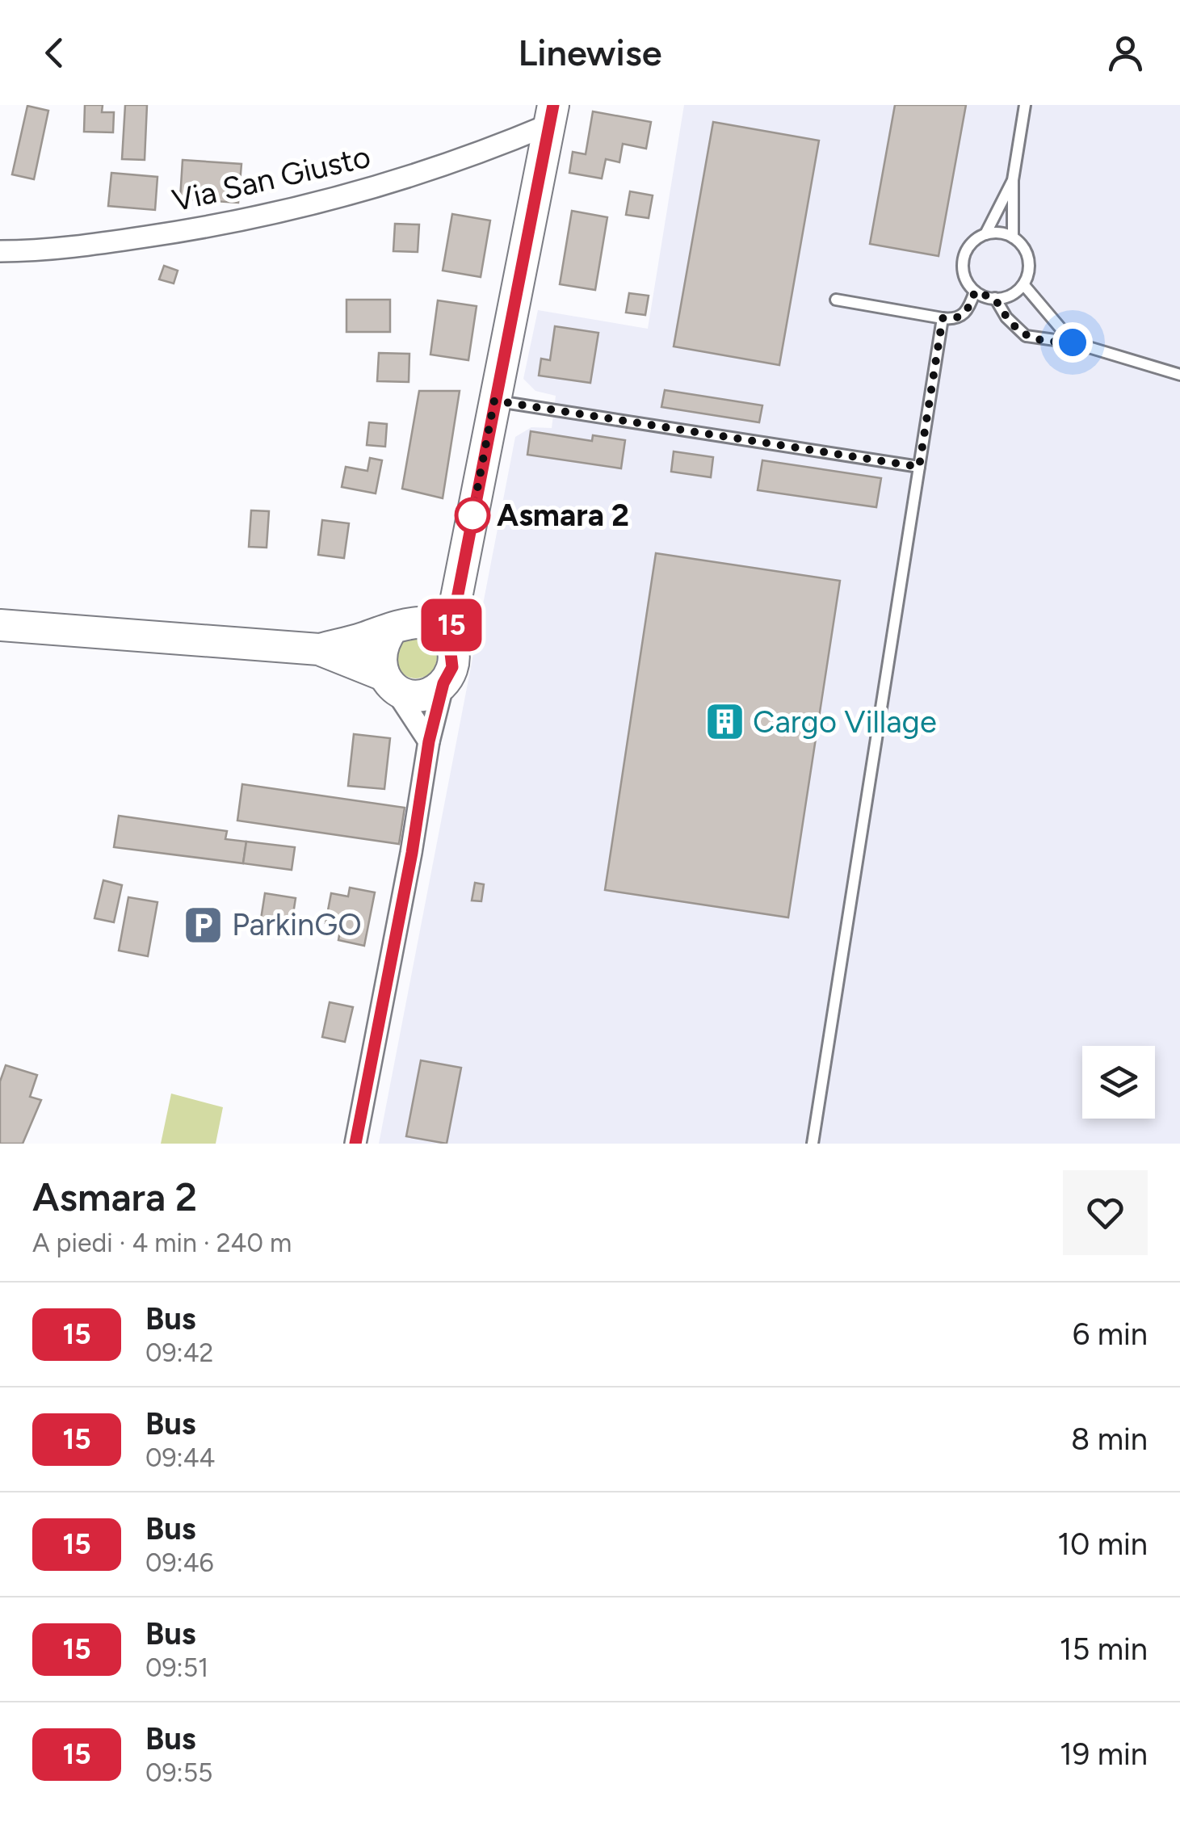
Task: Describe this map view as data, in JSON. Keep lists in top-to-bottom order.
{
  "streets": {
    "street": ["Via San Giusto"]
  },
  "places": {
    "other": ["Asmara 2"],
    "building": ["Cargo Village"],
    "parking": ["ParkinGO"]
  },
  "lines": ["bus line 15"],
  "page": {
    "header": "Linewise",
    "on_map": "15",
    "heading": ["Asmara 2", "A piedi · 4 min · 240 m"],
    "list": [
      {
        "mark": "15",
        "name": "Bus",
        "note": "09:42",
        "value": "6 min"
      },
      {
        "mark": "15",
        "name": "Bus",
        "note": "09:44",
        "value": "8 min"
      },
      {
        "mark": "15",
        "name": "Bus",
        "note": "09:46",
        "value": "10 min"
      },
      {
        "mark": "15",
        "name": "Bus",
        "note": "09:51",
        "value": "15 min"
      },
      {
        "mark": "15",
        "name": "Bus",
        "note": "09:55",
        "value": "19 min"
      }
    ]
  }
}
